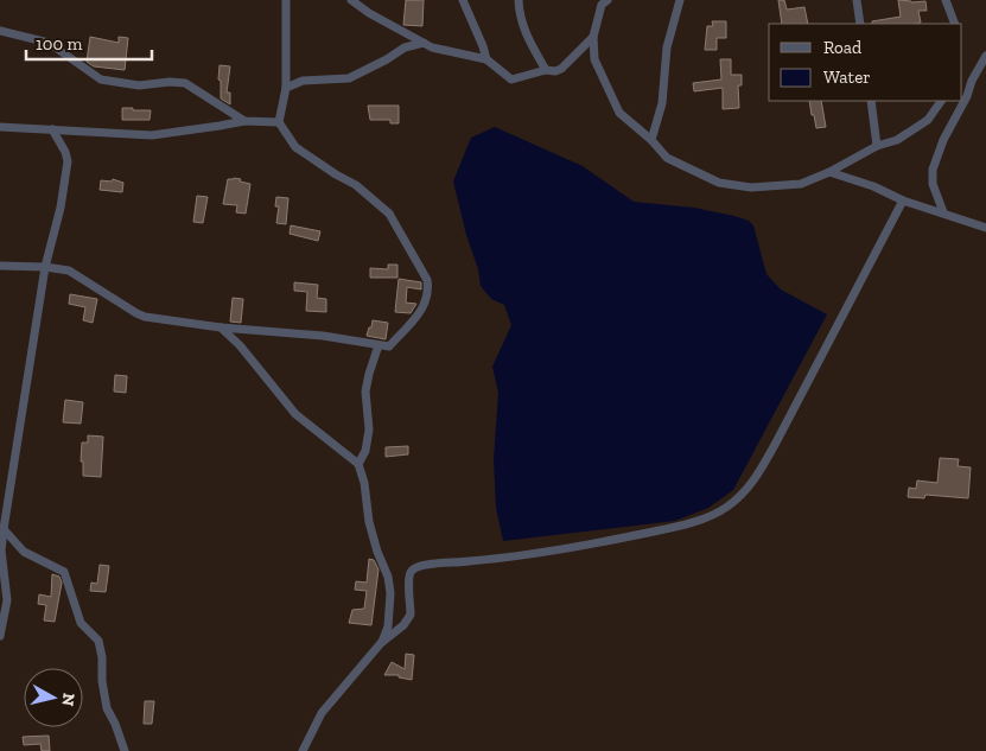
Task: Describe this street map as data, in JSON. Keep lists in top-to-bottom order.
{
  "legend": ["Road", "Water"],
  "scale_bar": "100 m",
  "north": "right"
}
